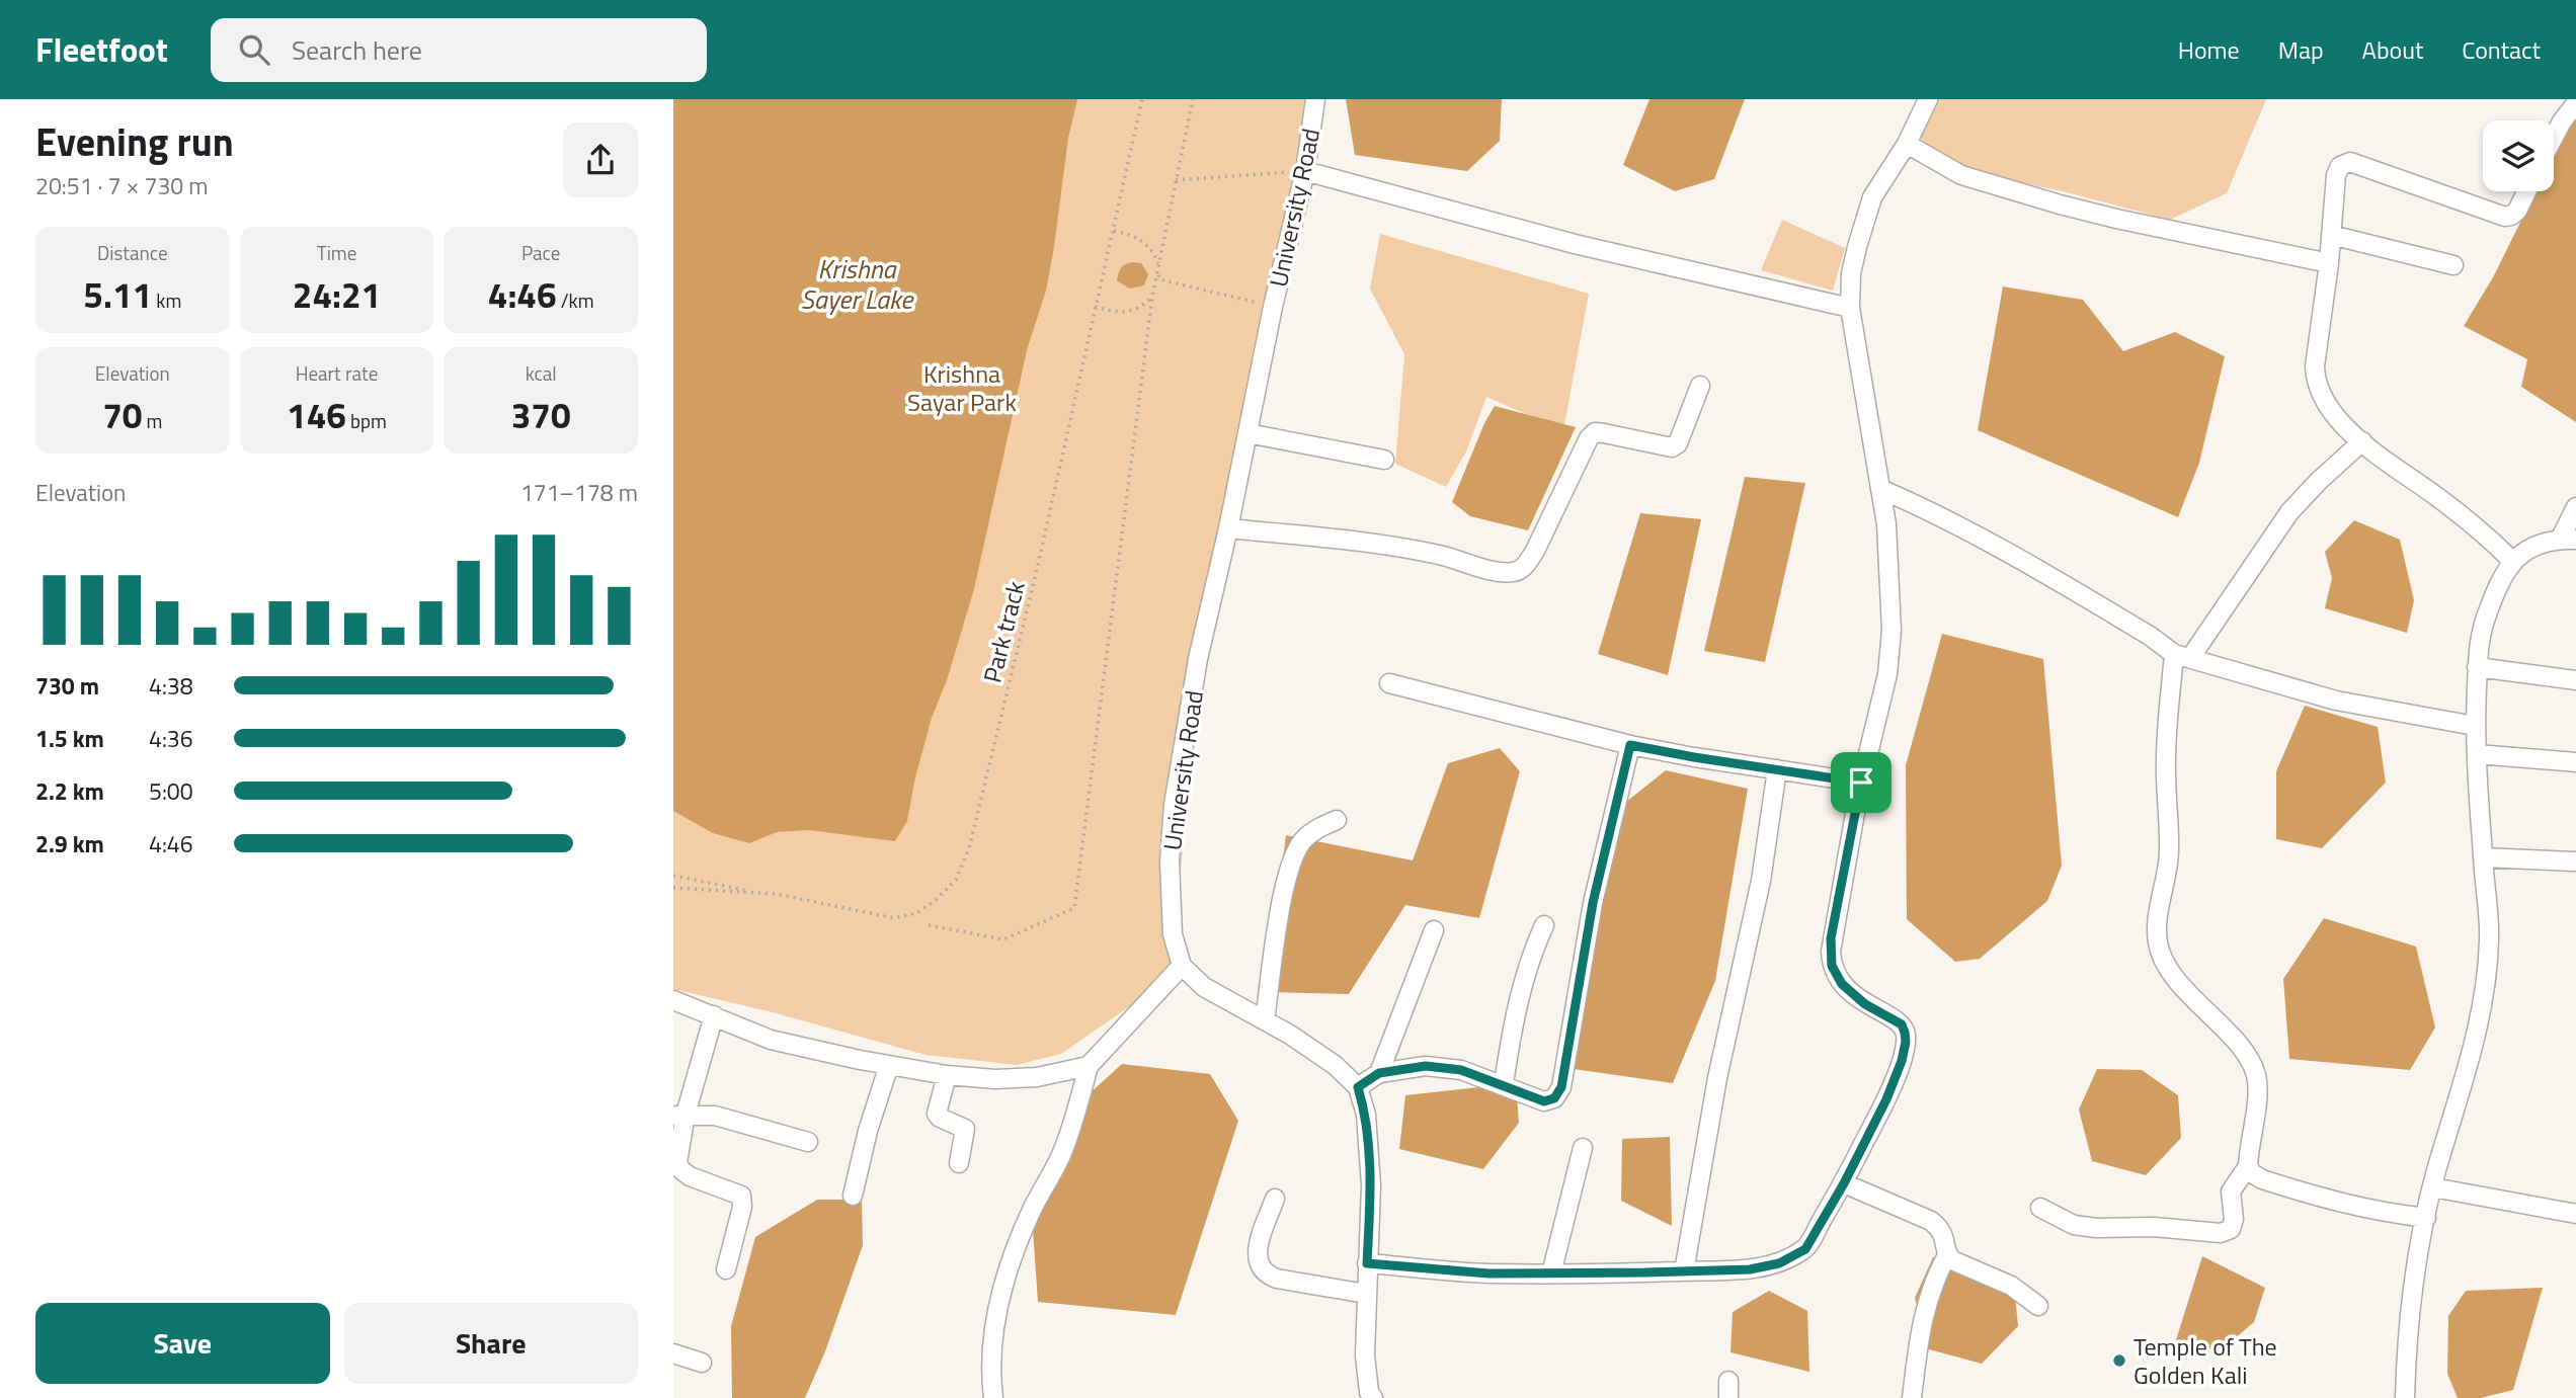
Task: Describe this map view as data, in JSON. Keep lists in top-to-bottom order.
{
  "streets": {
    "street": ["University Road"],
    "path": ["Park track"]
  },
  "water": ["Krishna Sayer Lake"],
  "parks": ["Krishna Sayar Park"],
  "places": ["Temple of The Golden Kali"],
  "page": {
    "header": "Fleetfoot",
    "search": "Search here",
    "nav": [
      "Home",
      "Map",
      "About",
      "Contact"
    ],
    "heading": ["Evening run", "20:51 · 7 × 730 m"],
    "stats": [
      ["Distance", "5.11 km"],
      ["Time", "24:21"],
      ["Pace", "4:46 /km"],
      ["Elevation", "70 m"],
      ["Heart rate", "146 bpm"],
      ["kcal", "370"]
    ],
    "chart": ["Elevation", "171–178 m"],
    "list": [
      {
        "name": "730 m",
        "note": "4:38"
      },
      {
        "name": "1.5 km",
        "note": "4:36"
      },
      {
        "name": "2.2 km",
        "note": "5:00"
      },
      {
        "name": "2.9 km",
        "note": "4:46"
      }
    ],
    "buttons": ["Save", "Share"]
  }
}
